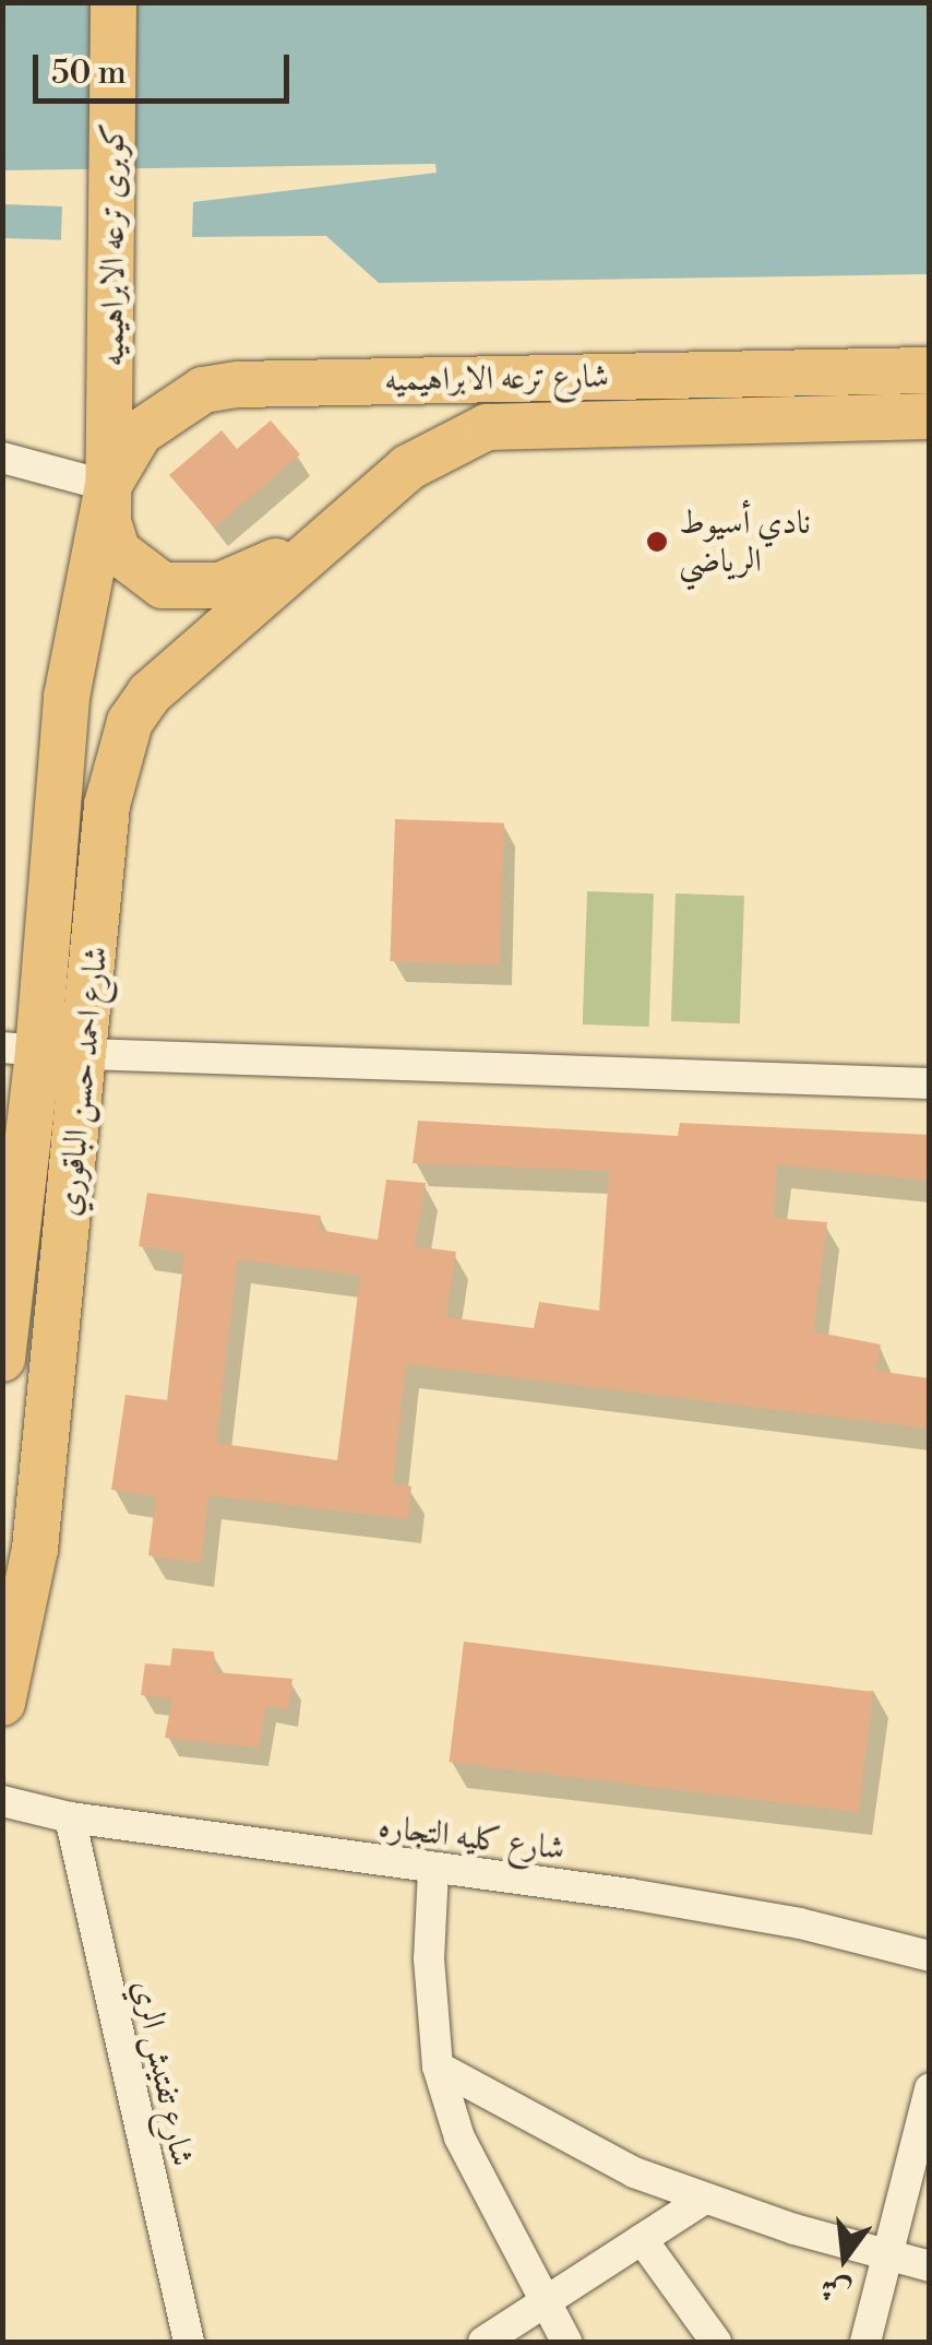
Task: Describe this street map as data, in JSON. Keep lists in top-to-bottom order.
{
  "streets": {
    "main road": ["كوبرى ترعه الابراهيميه", "شارع ترعه الابراهيميه", "شارع احمد حسن الباقوري"],
    "street": ["شارع كليه التجاره", "شارع تفتيش الري"]
  },
  "crossings": [
    ["كوبرى ترعه الابراهيميه", "شارع ترعه الابراهيميه"],
    ["كوبرى ترعه الابراهيميه", "شارع احمد حسن الباقوري"],
    ["شارع ترعه الابراهيميه", "شارع احمد حسن الباقوري"],
    ["شارع كليه التجاره", "شارع تفتيش الري"]
  ],
  "places": ["نادي أسيوط الرياضي"],
  "scale_bar": "50 m",
  "north": "bottom"
}
